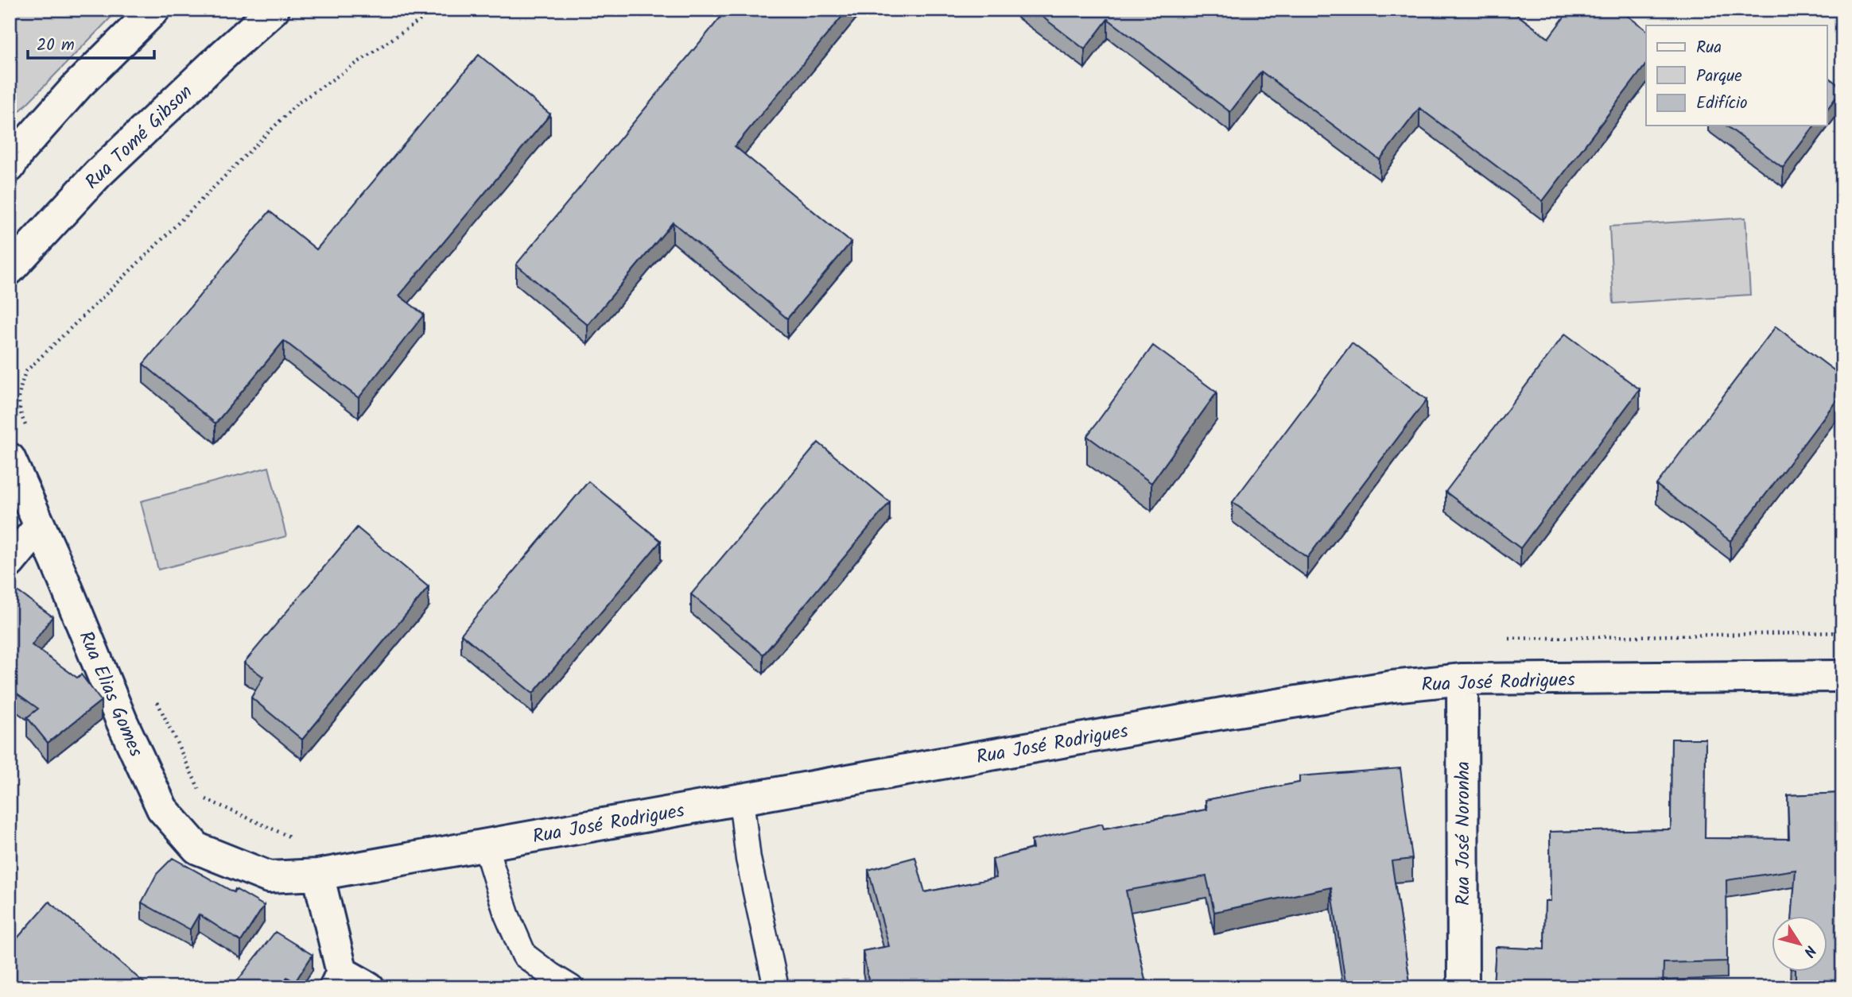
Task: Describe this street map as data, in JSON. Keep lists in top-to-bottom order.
{
  "streets": {
    "street": [
      "Rua Tomé Gibson",
      "Rua José Rodrigues",
      "Rua Elias Gomes",
      "Rua José Noronha"
    ]
  },
  "crossings": [
    ["Rua José Rodrigues", "Rua Elias Gomes"],
    ["Rua José Rodrigues", "Rua José Noronha"]
  ],
  "legend": ["Rua", "Parque", "Edifício"],
  "scale_bar": "20 m",
  "north": "bottom right"
}
